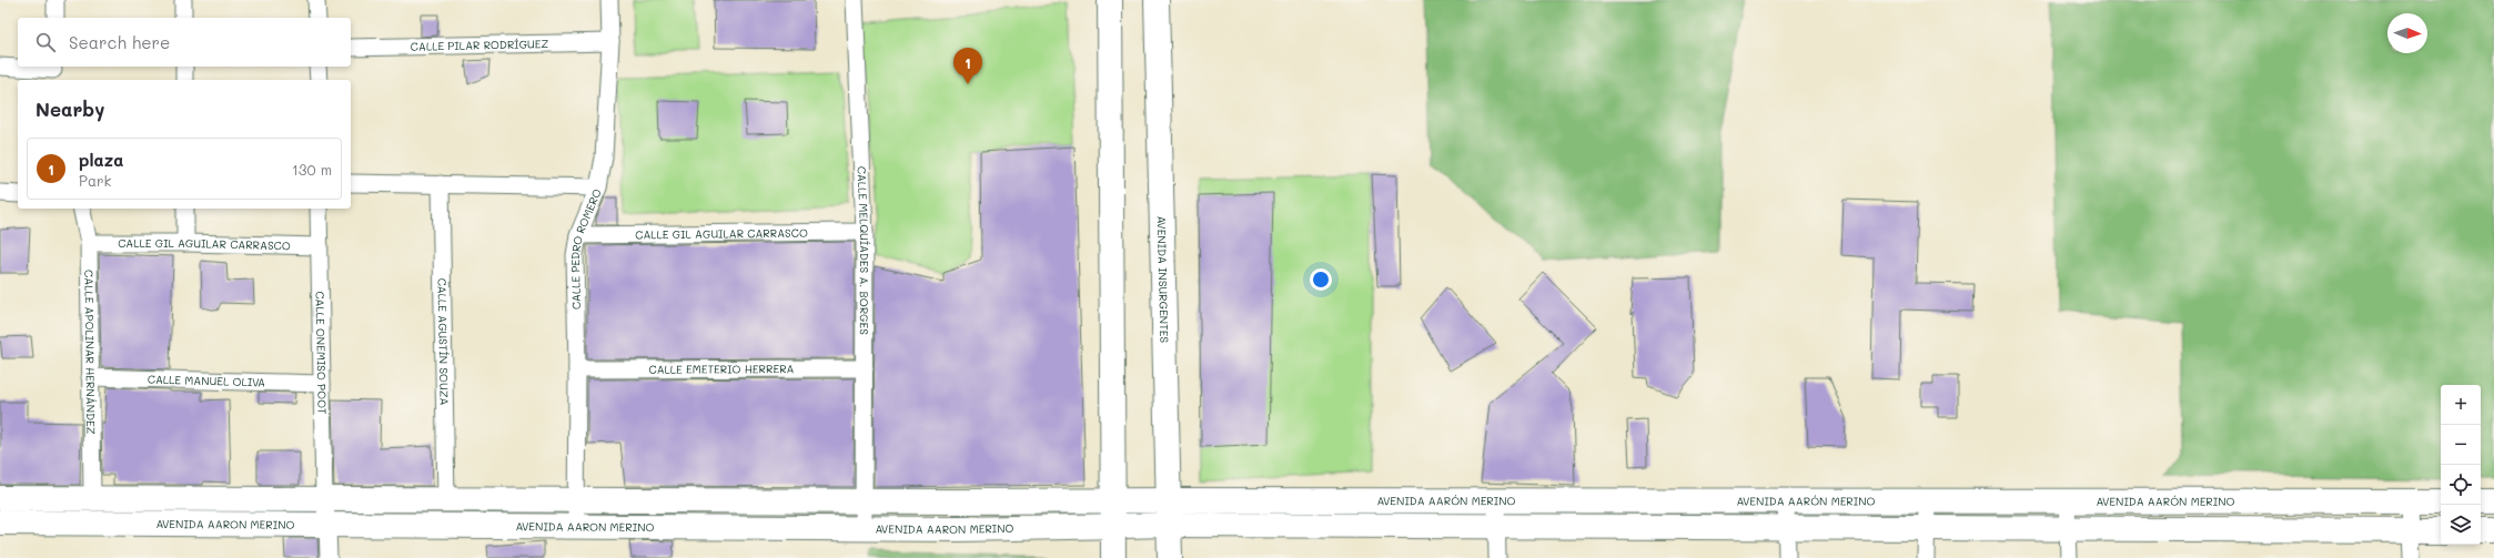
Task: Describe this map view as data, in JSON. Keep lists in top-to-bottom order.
{
  "streets": {
    "main road": ["AVENIDA INSURGENTES", "AVENIDA AARÓN MERINO", "AVENIDA AARON MERINO"],
    "street": [
      "CALLE PILAR RODRÍGUEZ",
      "CALLE GIL AGUILAR CARRASCO",
      "CALLE PEDRO ROMERO",
      "CALLE MELQUÍADES A. BORGES",
      "CALLE AGUSTÍN SOUZA",
      "CALLE APOLINAR HERNÁNDEZ",
      "CALLE ONEMISO POOT",
      "CALLE EMETERIO HERRERA",
      "CALLE MANUEL OLIVA"
    ]
  },
  "crossings": [
    ["CALLE PILAR RODRÍGUEZ", "CALLE PEDRO ROMERO"],
    ["CALLE GIL AGUILAR CARRASCO", "CALLE PEDRO ROMERO"],
    ["CALLE GIL AGUILAR CARRASCO", "CALLE MELQUÍADES A. BORGES"],
    ["CALLE GIL AGUILAR CARRASCO", "CALLE APOLINAR HERNÁNDEZ"],
    ["CALLE GIL AGUILAR CARRASCO", "CALLE ONEMISO POOT"],
    ["CALLE PEDRO ROMERO", "CALLE EMETERIO HERRERA"],
    ["CALLE PEDRO ROMERO", "AVENIDA AARON MERINO"],
    ["CALLE MELQUÍADES A. BORGES", "CALLE EMETERIO HERRERA"],
    ["CALLE MELQUÍADES A. BORGES", "AVENIDA AARON MERINO"],
    ["AVENIDA INSURGENTES", "AVENIDA AARÓN MERINO"],
    ["AVENIDA INSURGENTES", "AVENIDA AARON MERINO"],
    ["CALLE APOLINAR HERNÁNDEZ", "CALLE MANUEL OLIVA"],
    ["CALLE ONEMISO POOT", "CALLE MANUEL OLIVA"],
    ["CALLE ONEMISO POOT", "AVENIDA AARON MERINO"]
  ],
  "north": "right",
  "page": {
    "search": "Search here",
    "pins": "1",
    "heading": "Nearby",
    "list": [
      {
        "mark": "1",
        "name": "plaza",
        "note": "Park",
        "value": "130 m"
      }
    ],
    "map_buttons": ["+", "−"]
  }
}
